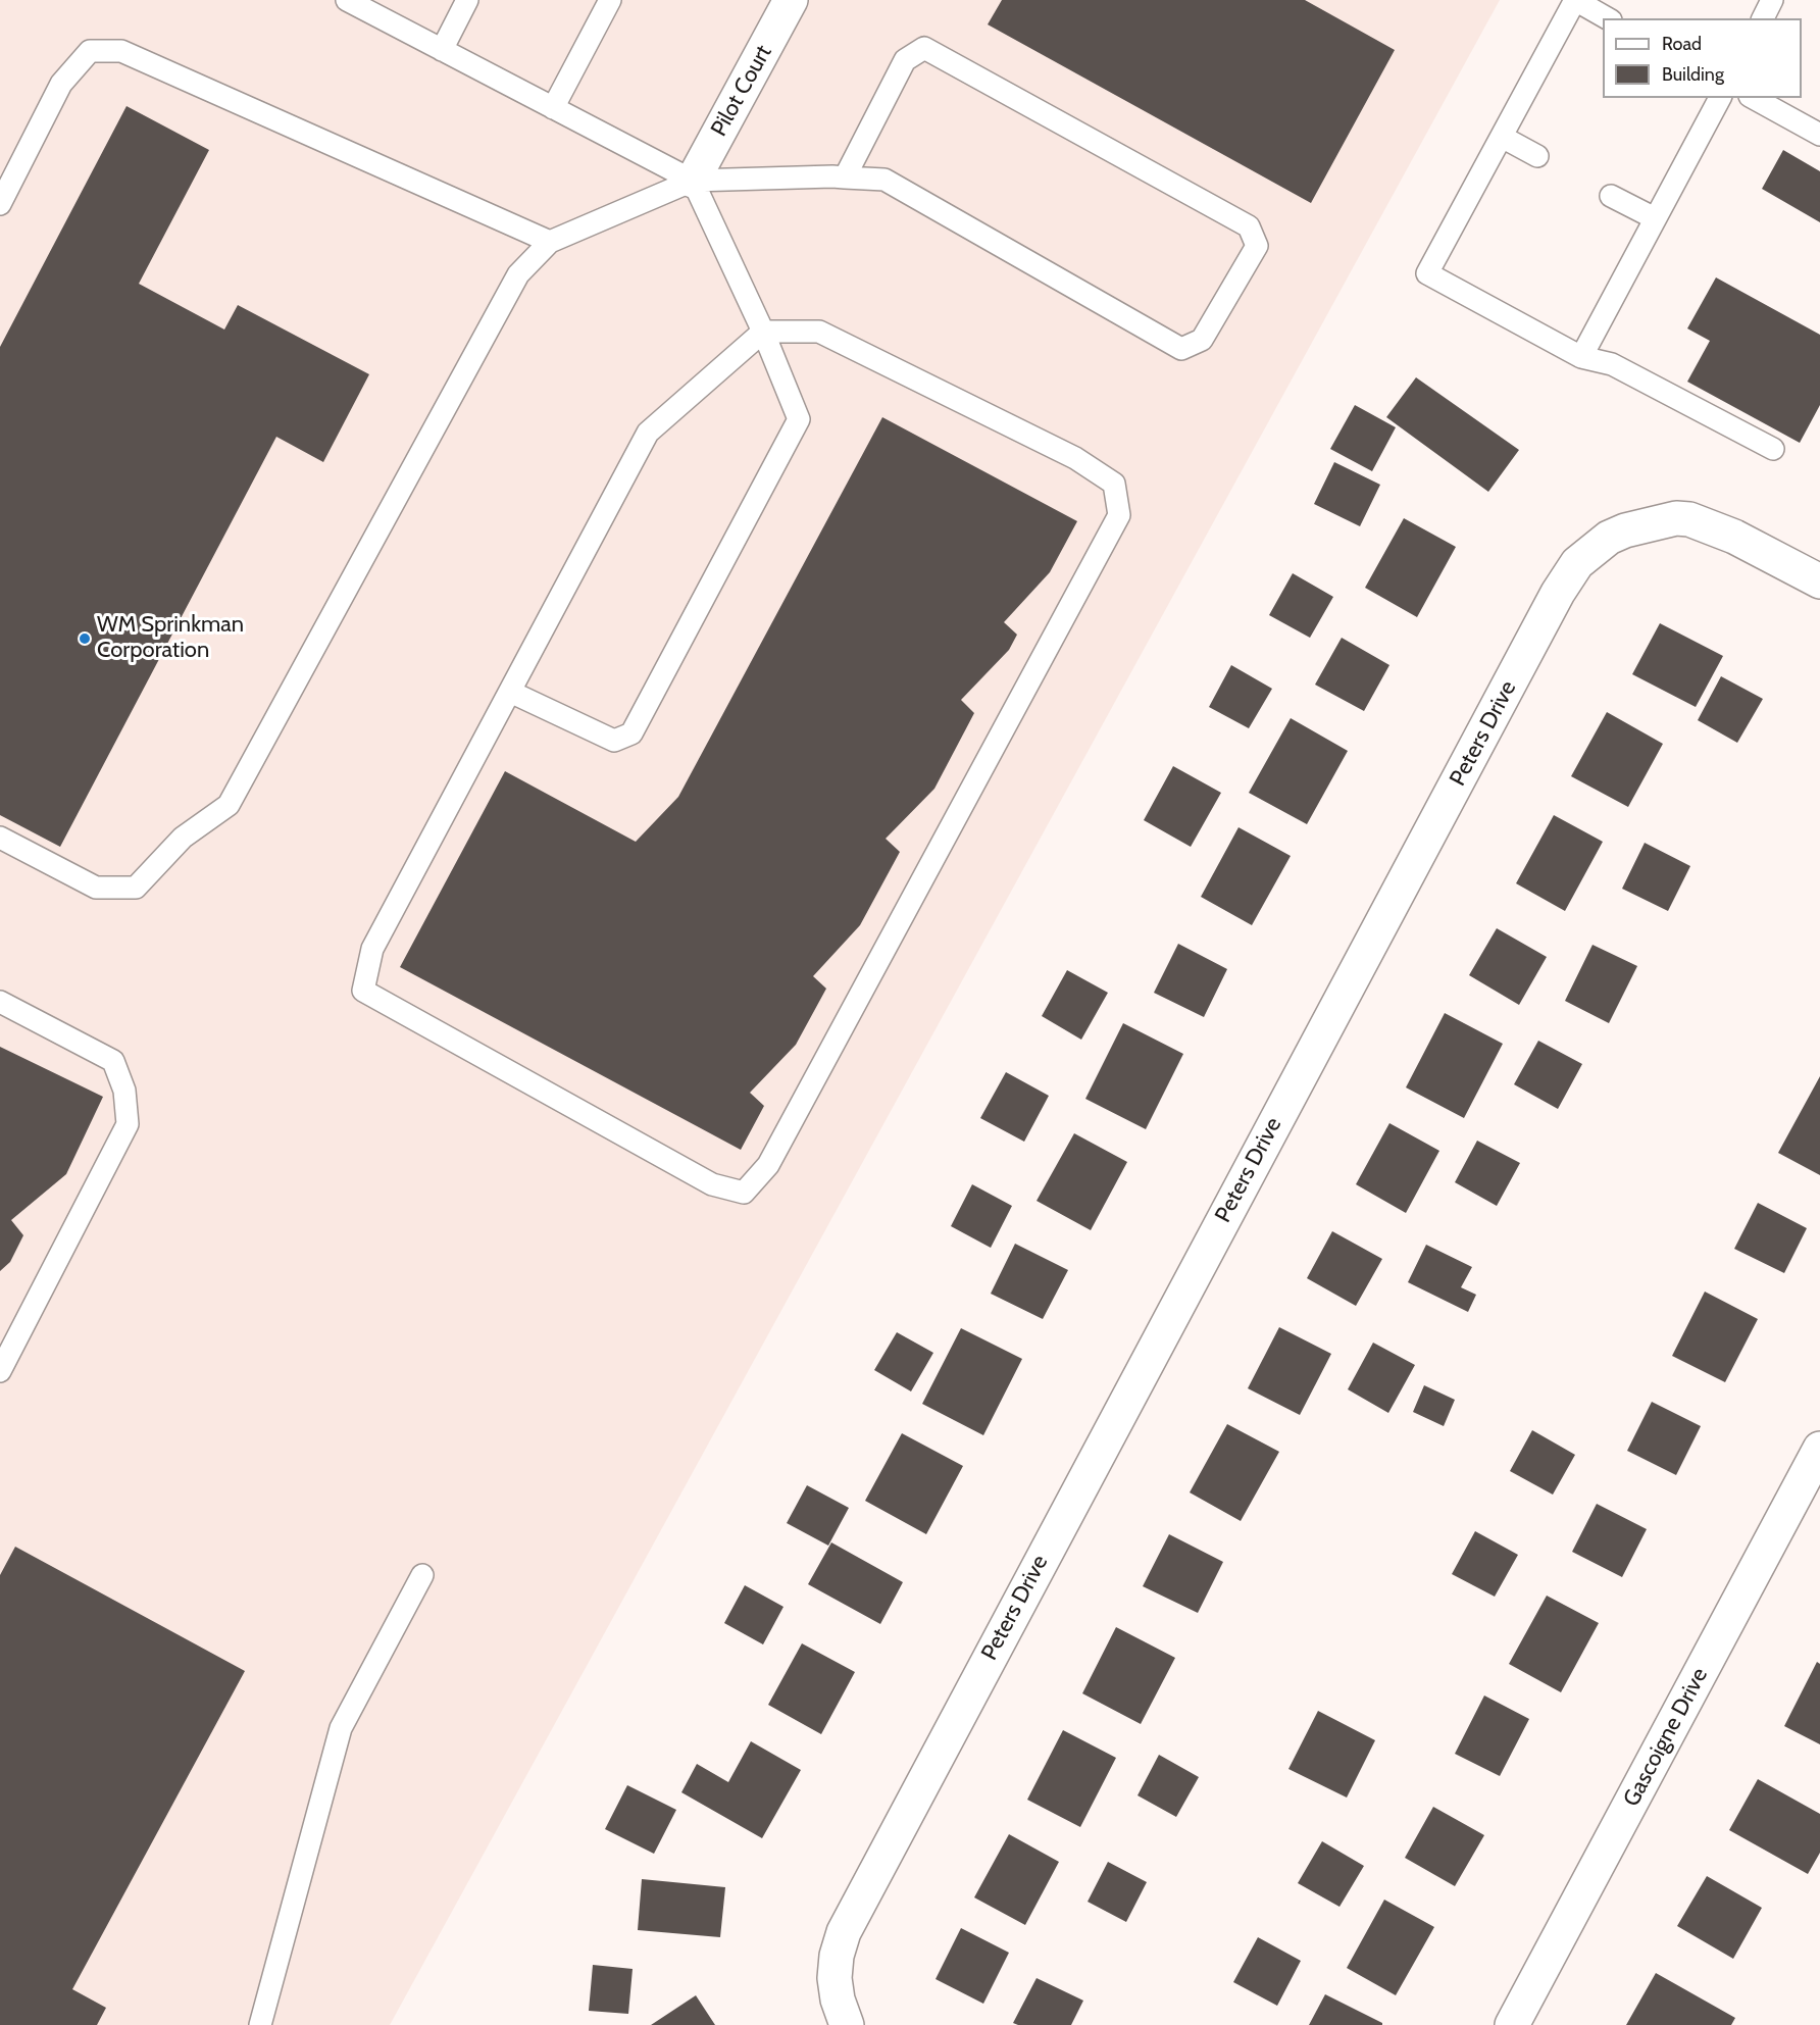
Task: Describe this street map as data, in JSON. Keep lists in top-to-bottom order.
{
  "streets": {
    "street": ["Pilot Court", "Peters Drive", "Gascoigne Drive"]
  },
  "places": ["WM Sprinkman Corporation"],
  "legend": ["Road", "Building"]
}
